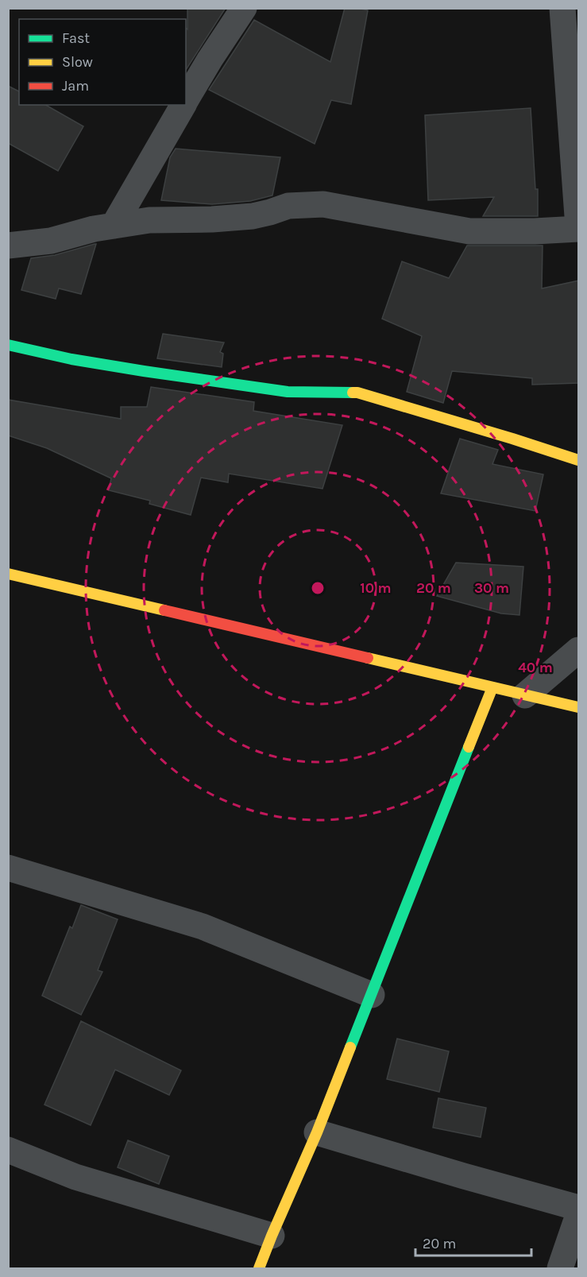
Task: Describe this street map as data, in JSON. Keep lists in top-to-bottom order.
{
  "legend": ["Fast", "Slow", "Jam"],
  "scale_bar": "20 m",
  "rings": [
    "10 m",
    "20 m",
    "30 m",
    "40 m"
  ]
}
